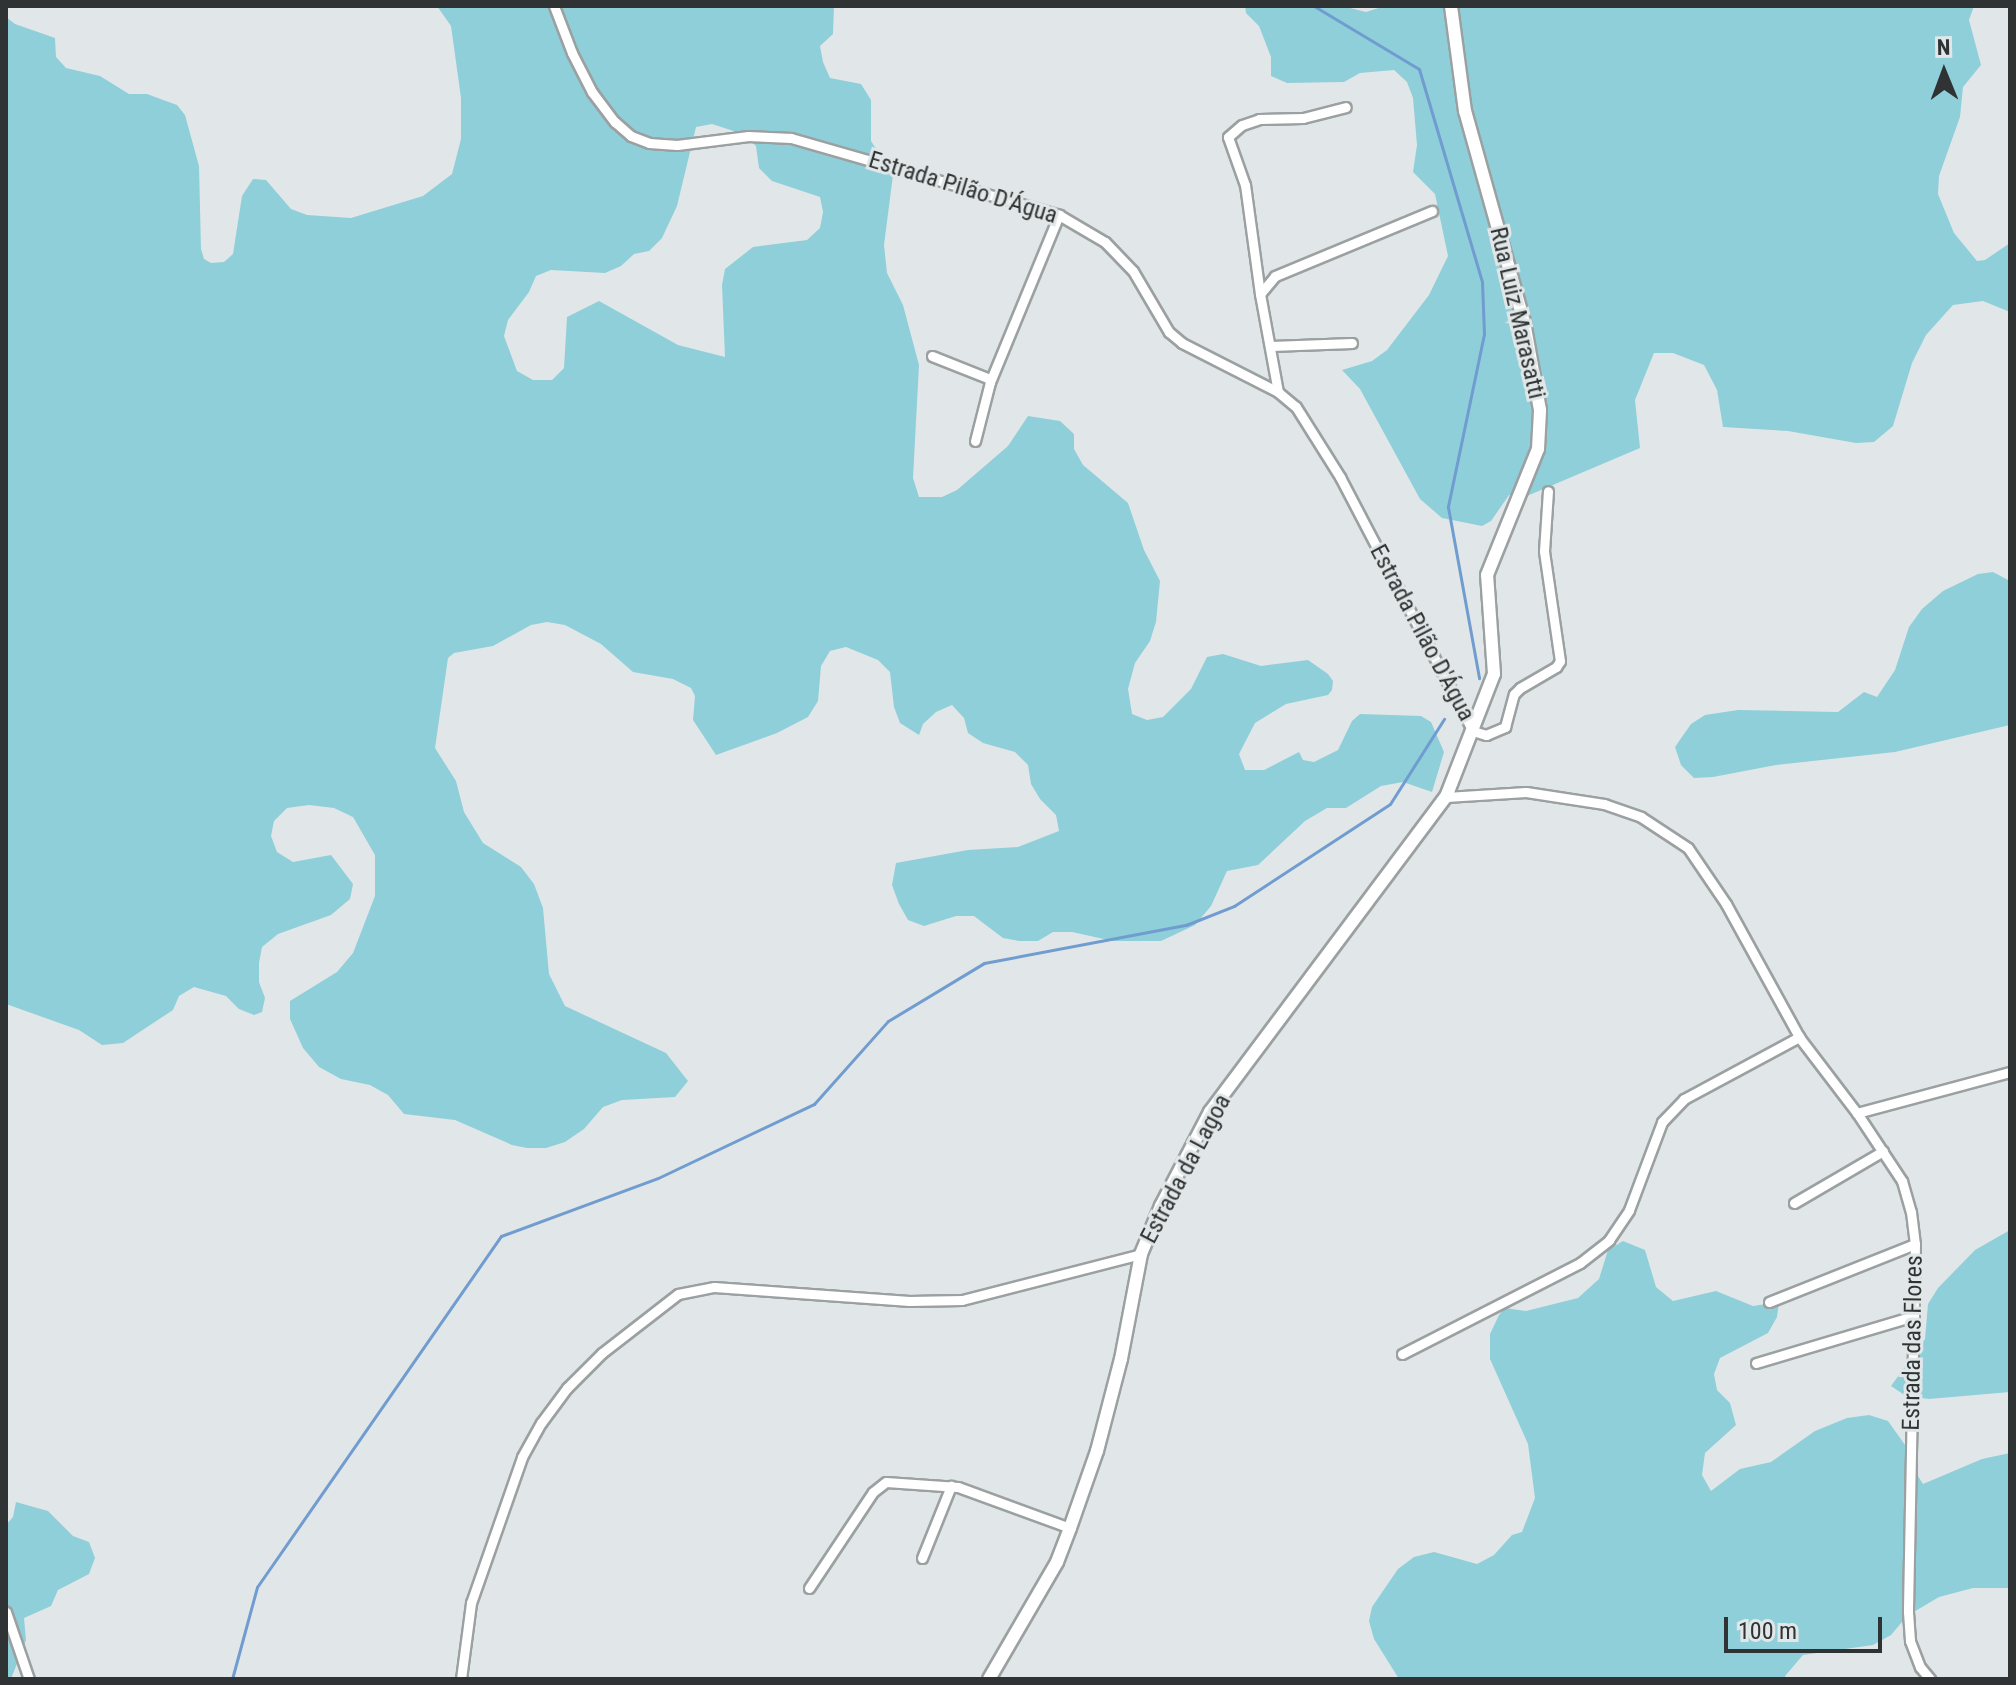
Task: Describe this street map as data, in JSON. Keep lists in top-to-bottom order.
{
  "streets": {
    "street": [
      "Estrada Pilão D'Água",
      "Rua Luiz Marasatti",
      "Estrada da Lagoa",
      "Estrada das Flores"
    ]
  },
  "crossings": [
    ["Estrada Pilão D'Água", "Rua Luiz Marasatti"],
    ["Rua Luiz Marasatti", "Estrada da Lagoa"],
    ["Rua Luiz Marasatti", "Estrada das Flores"],
    ["Estrada da Lagoa", "Estrada das Flores"]
  ],
  "scale_bar": "100 m",
  "north": "top"
}
